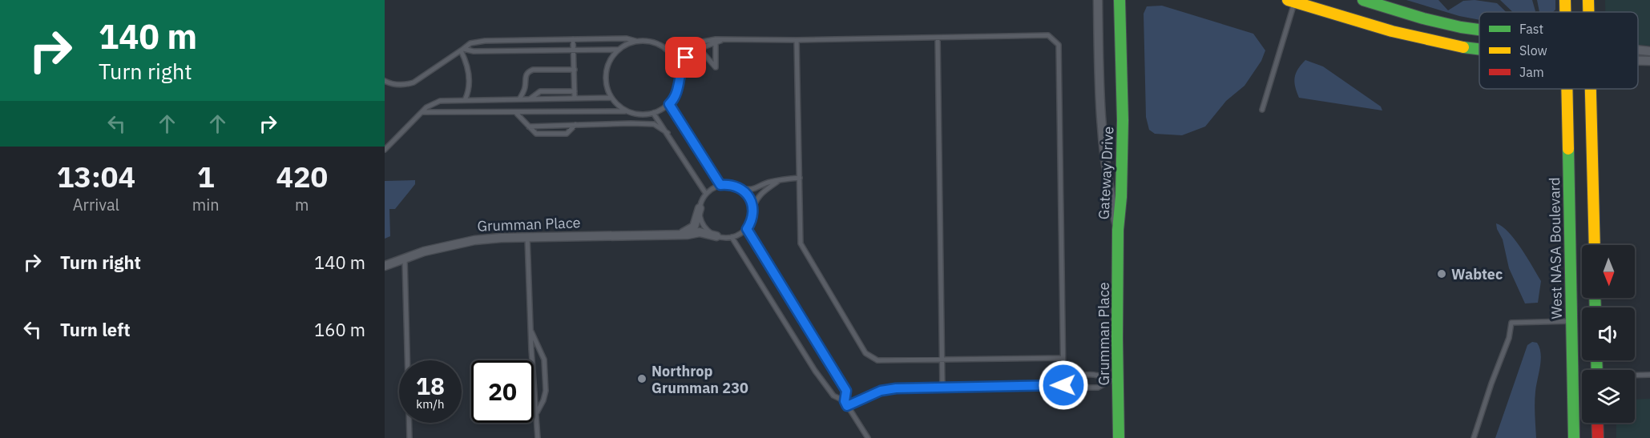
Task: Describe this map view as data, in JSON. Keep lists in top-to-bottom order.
{
  "streets": {
    "main road": ["Gateway Drive", "Grumman Place", "West NASA Boulevard"]
  },
  "crossings": [
    ["Gateway Drive", "Grumman Place"]
  ],
  "places": ["Wabtec", "Northrop Grumman 230"],
  "legend": ["Fast", "Slow", "Jam"],
  "north": "bottom",
  "page": {
    "turn": ["140 m", "Turn right"],
    "eta": [
      "13:04",
      "Arrival",
      "1",
      "min",
      "420",
      "m"
    ],
    "list": [
      {
        "name": "Turn right",
        "value": "140 m"
      },
      {
        "name": "Turn left",
        "value": "160 m"
      }
    ],
    "speed": "18 km/h",
    "limit": "20"
  }
}
